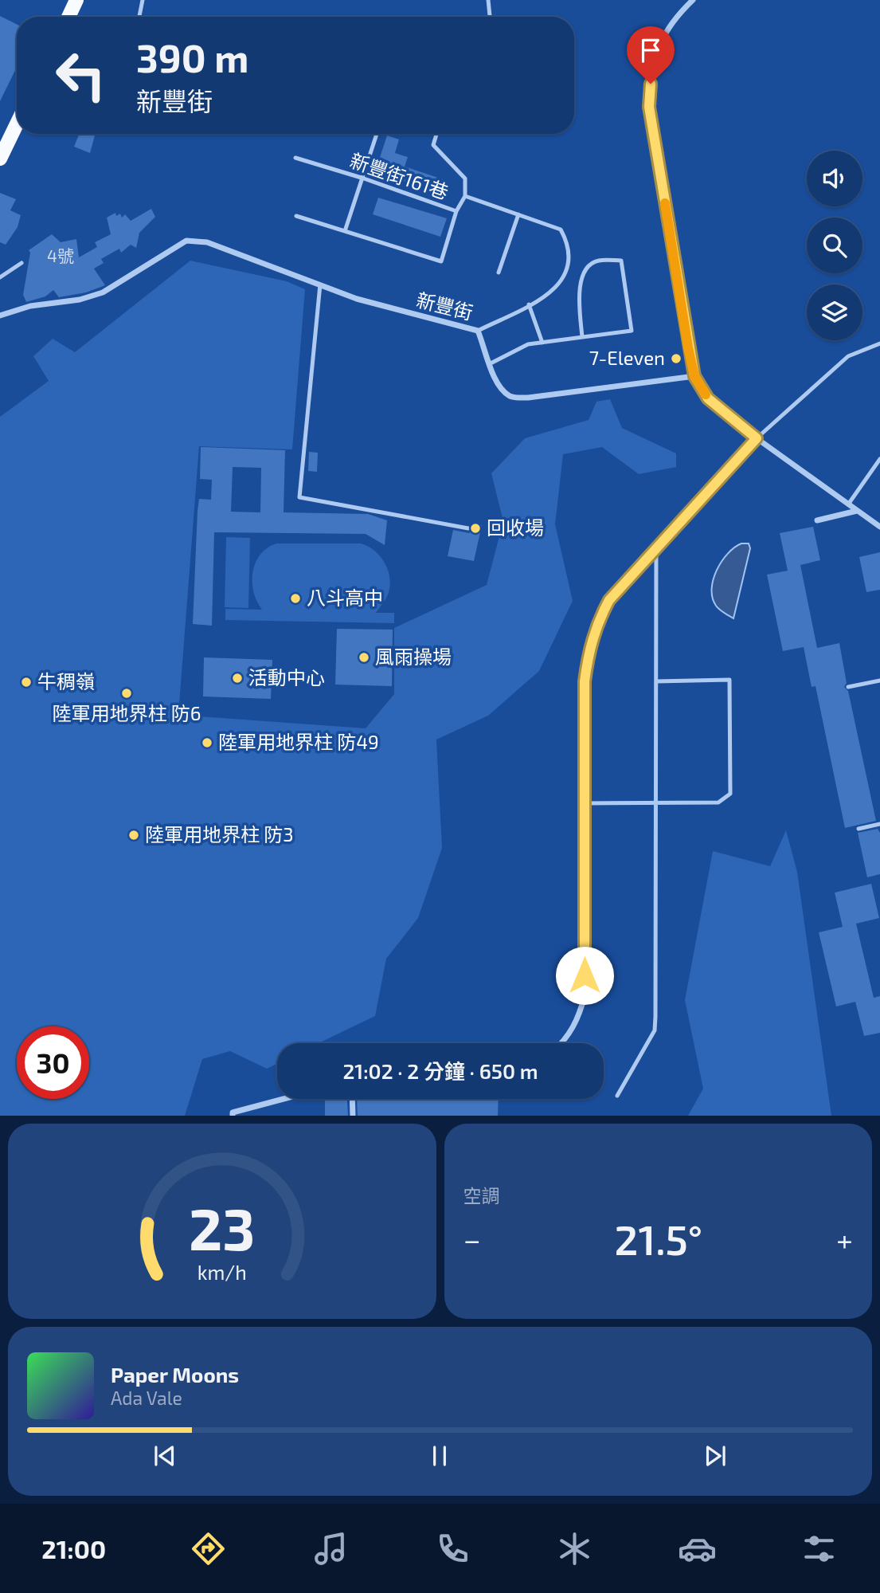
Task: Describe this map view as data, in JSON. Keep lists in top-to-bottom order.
{
  "streets": {
    "street": ["新豐街"],
    "lane": ["新豐街161巷"]
  },
  "crossings": [
    ["新豐街161巷", "新豐街"]
  ],
  "places": [
    "7-Eleven",
    "回收場",
    "八斗高中",
    "風雨操場",
    "活動中心",
    "牛稠嶺",
    "陸軍用地界柱 防6",
    "陸軍用地界柱 防49",
    "陸軍用地界柱 防3"
  ],
  "house_numbers": ["4號"],
  "page": {
    "turn": ["390 m", "新豐街"],
    "limit": "30",
    "trip": "21:02 · 2 分鐘 · 650 m",
    "tile": "空調",
    "heat": ["−", "21.5°", "+"],
    "song": ["Paper Moons", "Ada Vale"],
    "tabs": "21:00",
    "gauge": ["23", "km/h"]
  }
}
